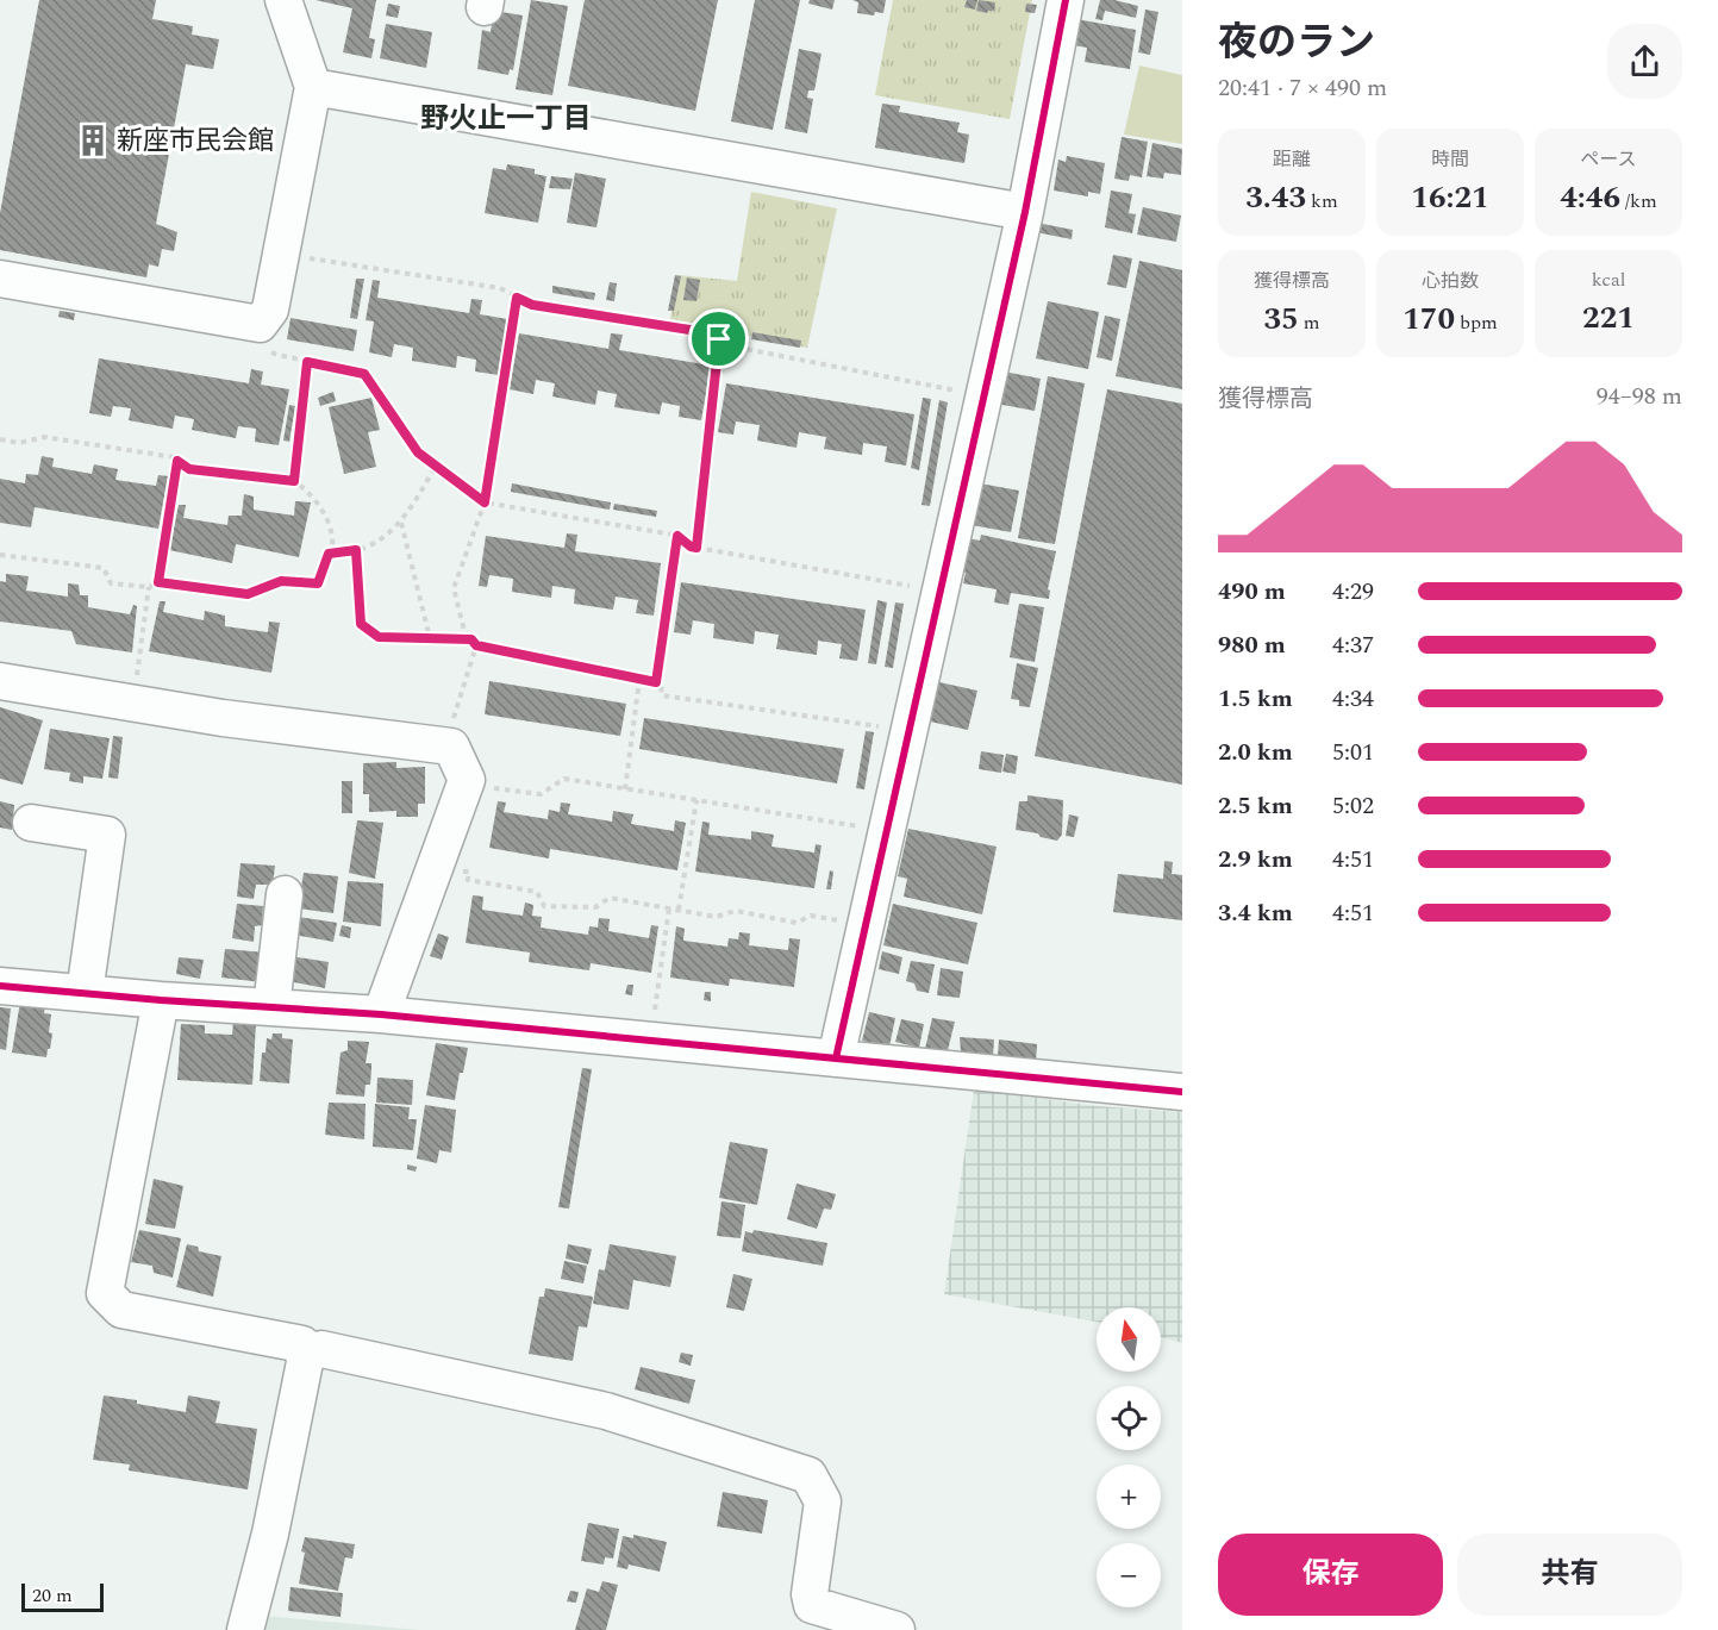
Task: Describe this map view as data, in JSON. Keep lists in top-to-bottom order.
{
  "districts": ["野火止一丁目"],
  "places": {
    "building": ["新座市民会館"]
  },
  "scale_bar": "20 m",
  "north": "top",
  "page": {
    "heading": ["夜のラン", "20:41 · 7 × 490 m"],
    "stats": [
      ["距離", "3.43 km"],
      ["時間", "16:21"],
      ["ペース", "4:46 /km"],
      ["獲得標高", "35 m"],
      ["心拍数", "170 bpm"],
      ["kcal", "221"]
    ],
    "chart": ["獲得標高", "94–98 m"],
    "list": [
      {
        "name": "490 m",
        "note": "4:29"
      },
      {
        "name": "980 m",
        "note": "4:37"
      },
      {
        "name": "1.5 km",
        "note": "4:34"
      },
      {
        "name": "2.0 km",
        "note": "5:01"
      },
      {
        "name": "2.5 km",
        "note": "5:02"
      },
      {
        "name": "2.9 km",
        "note": "4:51"
      },
      {
        "name": "3.4 km",
        "note": "4:51"
      }
    ],
    "map_buttons": ["+", "−"],
    "buttons": ["保存", "共有"],
    "scale": "20 m"
  }
}
